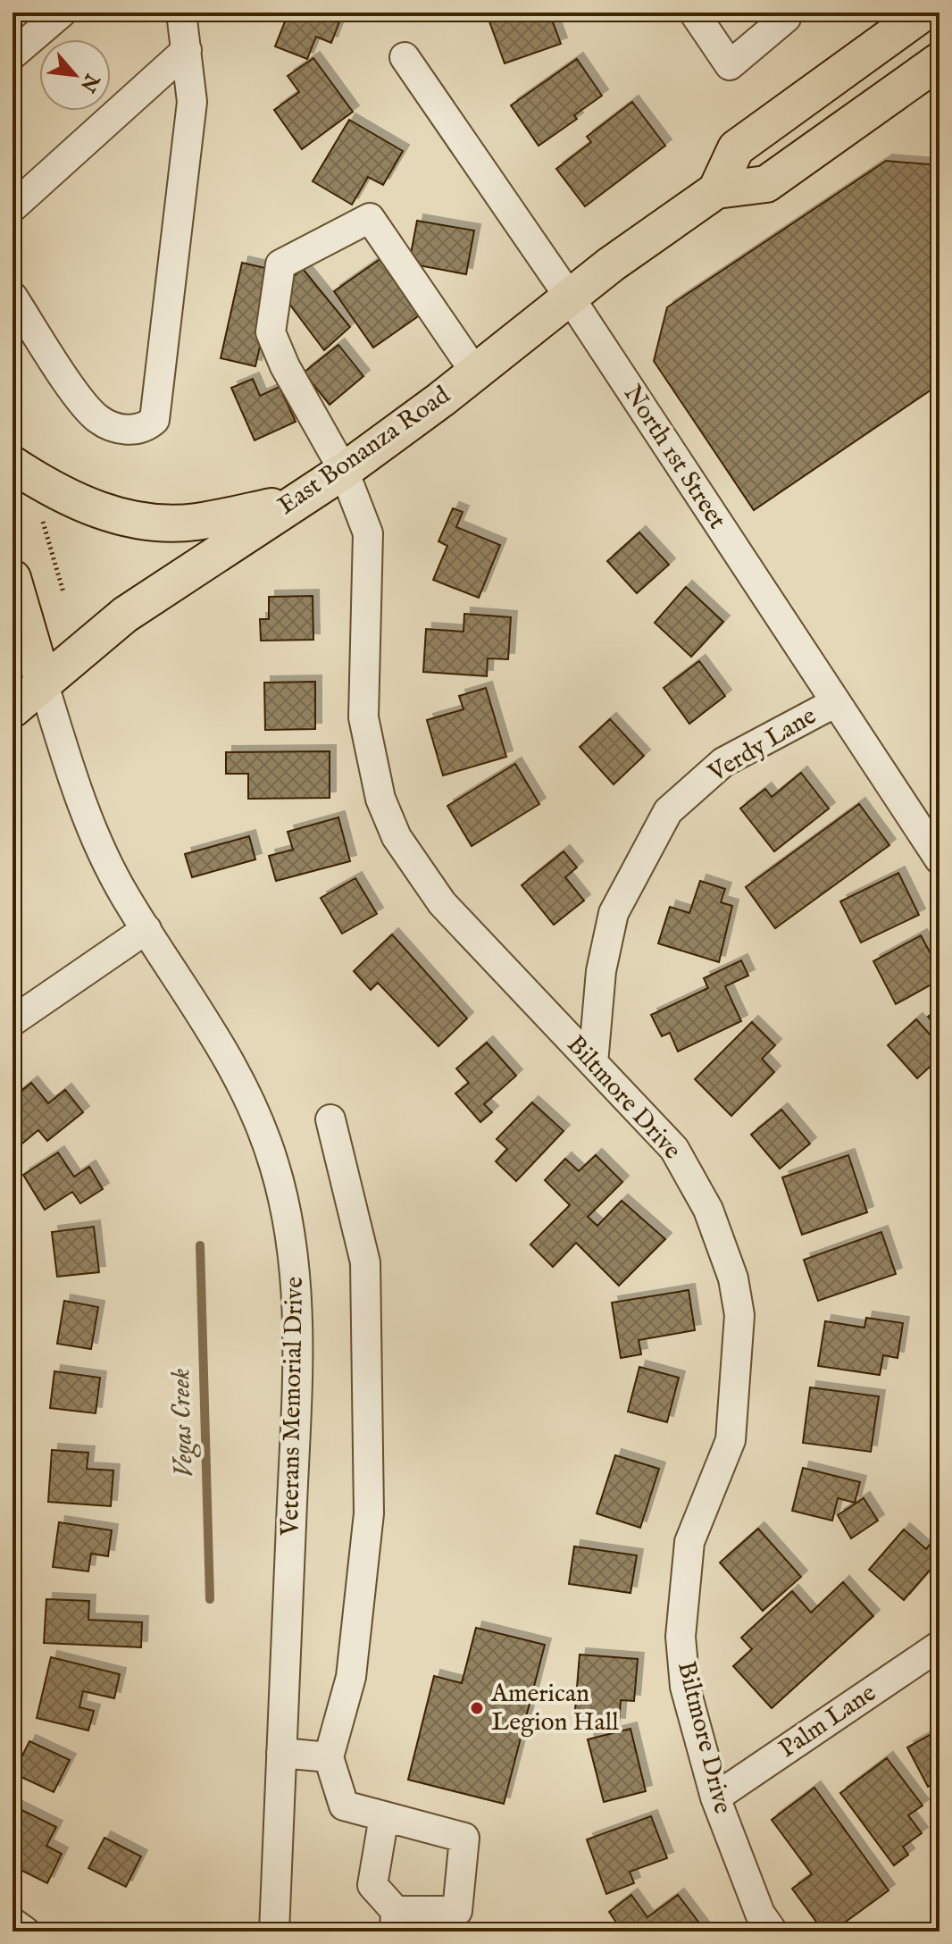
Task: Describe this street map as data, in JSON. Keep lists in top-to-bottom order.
{
  "streets": {
    "main road": ["East Bonanza Road"],
    "street": [
      "North 1st Street",
      "Verdy Lane",
      "Biltmore Drive",
      "Veterans Memorial Drive",
      "Palm Lane"
    ]
  },
  "crossings": [
    ["East Bonanza Road", "North 1st Street"],
    ["East Bonanza Road", "Biltmore Drive"],
    ["East Bonanza Road", "Veterans Memorial Drive"],
    ["North 1st Street", "Verdy Lane"],
    ["Verdy Lane", "Biltmore Drive"],
    ["Biltmore Drive", "Palm Lane"]
  ],
  "water": ["Vegas Creek"],
  "places": ["American Legion Hall"],
  "north": "bottom right"
}
